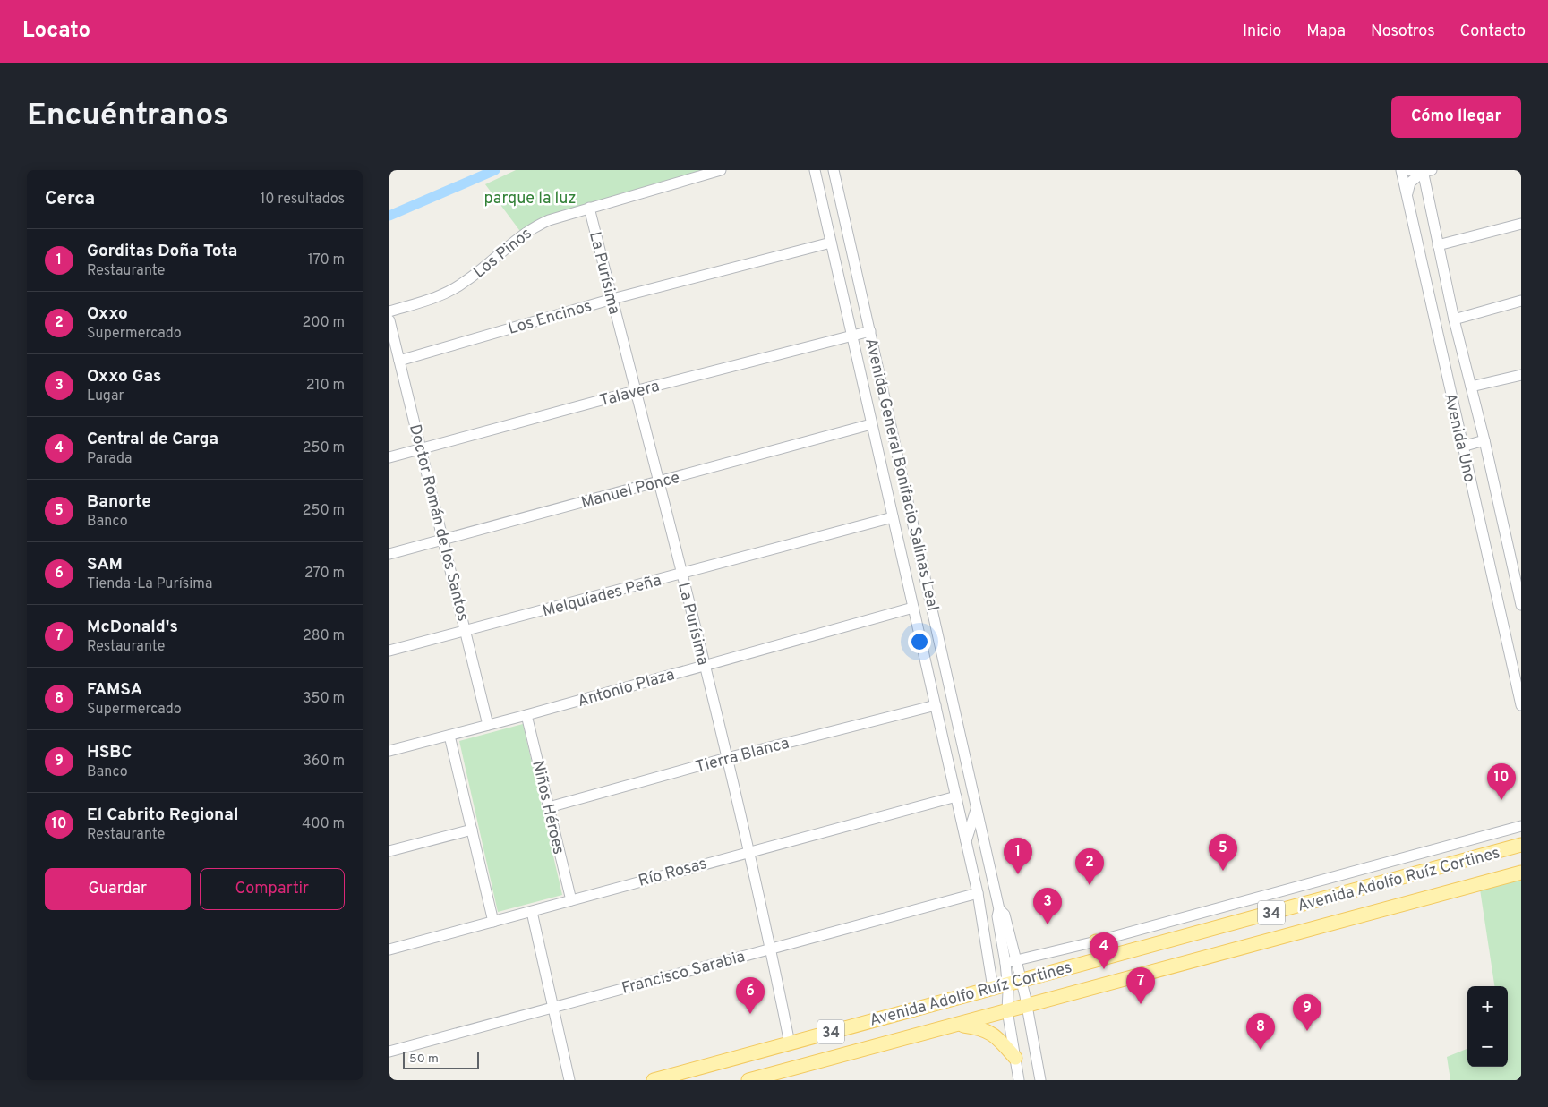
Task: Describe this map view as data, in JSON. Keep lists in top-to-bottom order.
{
  "streets": {
    "main road": ["Avenida Adolfo Ruíz Cortines", "34"],
    "street": [
      "Los Pinos",
      "La Purísima",
      "Los Encinos",
      "Talavera",
      "Avenida Uno",
      "Avenida General Bonifacio Salinas Leal",
      "Manuel Ponce",
      "Doctor Román de los Santos",
      "Melquíades Peña",
      "Antonio Plaza",
      "Tierra Blanca",
      "Niños Héroes",
      "Río Rosas",
      "Francisco Sarabia"
    ]
  },
  "crossings": [
    ["Los Pinos", "La Purísima"],
    ["La Purísima", "Los Encinos"],
    ["La Purísima", "Talavera"],
    ["La Purísima", "Manuel Ponce"],
    ["La Purísima", "Melquíades Peña"],
    ["La Purísima", "Antonio Plaza"],
    ["La Purísima", "Tierra Blanca"],
    ["La Purísima", "Río Rosas"],
    ["La Purísima", "Avenida Adolfo Ruíz Cortines"],
    ["La Purísima", "Francisco Sarabia"],
    ["Los Encinos", "Doctor Román de los Santos"],
    ["Talavera", "Avenida General Bonifacio Salinas Leal"],
    ["Talavera", "Doctor Román de los Santos"],
    ["Avenida General Bonifacio Salinas Leal", "Avenida Adolfo Ruíz Cortines"],
    ["Manuel Ponce", "Doctor Román de los Santos"],
    ["Doctor Román de los Santos", "Melquíades Peña"],
    ["Doctor Román de los Santos", "Antonio Plaza"],
    ["Antonio Plaza", "Niños Héroes"],
    ["Tierra Blanca", "Niños Héroes"],
    ["Niños Héroes", "Río Rosas"]
  ],
  "parks": ["parque la luz"],
  "scale_bar": "50 m",
  "page": {
    "header": "Locato",
    "nav": [
      "Inicio",
      "Mapa",
      "Nosotros",
      "Contacto"
    ],
    "buttons": [
      "Cómo llegar",
      ["Guardar", "Compartir"]
    ],
    "title": "Encuéntranos",
    "heading": ["Cerca", "10 resultados"],
    "list": [
      {
        "mark": "1",
        "name": "Gorditas Doña Tota",
        "note": "Restaurante",
        "value": "170 m"
      },
      {
        "mark": "2",
        "name": "Oxxo",
        "note": "Supermercado",
        "value": "200 m"
      },
      {
        "mark": "3",
        "name": "Oxxo Gas",
        "note": "Lugar",
        "value": "210 m"
      },
      {
        "mark": "4",
        "name": "Central de Carga",
        "note": "Parada",
        "value": "250 m"
      },
      {
        "mark": "5",
        "name": "Banorte",
        "note": "Banco",
        "value": "250 m"
      },
      {
        "mark": "6",
        "name": "SAM",
        "note": "Tienda · La Purísima",
        "value": "270 m"
      },
      {
        "mark": "7",
        "name": "McDonald's",
        "note": "Restaurante",
        "value": "280 m"
      },
      {
        "mark": "8",
        "name": "FAMSA",
        "note": "Supermercado",
        "value": "350 m"
      },
      {
        "mark": "9",
        "name": "HSBC",
        "note": "Banco",
        "value": "360 m"
      },
      {
        "mark": "10",
        "name": "El Cabrito Regional",
        "note": "Restaurante",
        "value": "400 m"
      }
    ],
    "pins": [
      "10",
      "5",
      "1",
      "2",
      "3",
      "4",
      "7",
      "6",
      "9",
      "8"
    ],
    "map_buttons": ["+", "−"],
    "scale": "50 m"
  }
}
